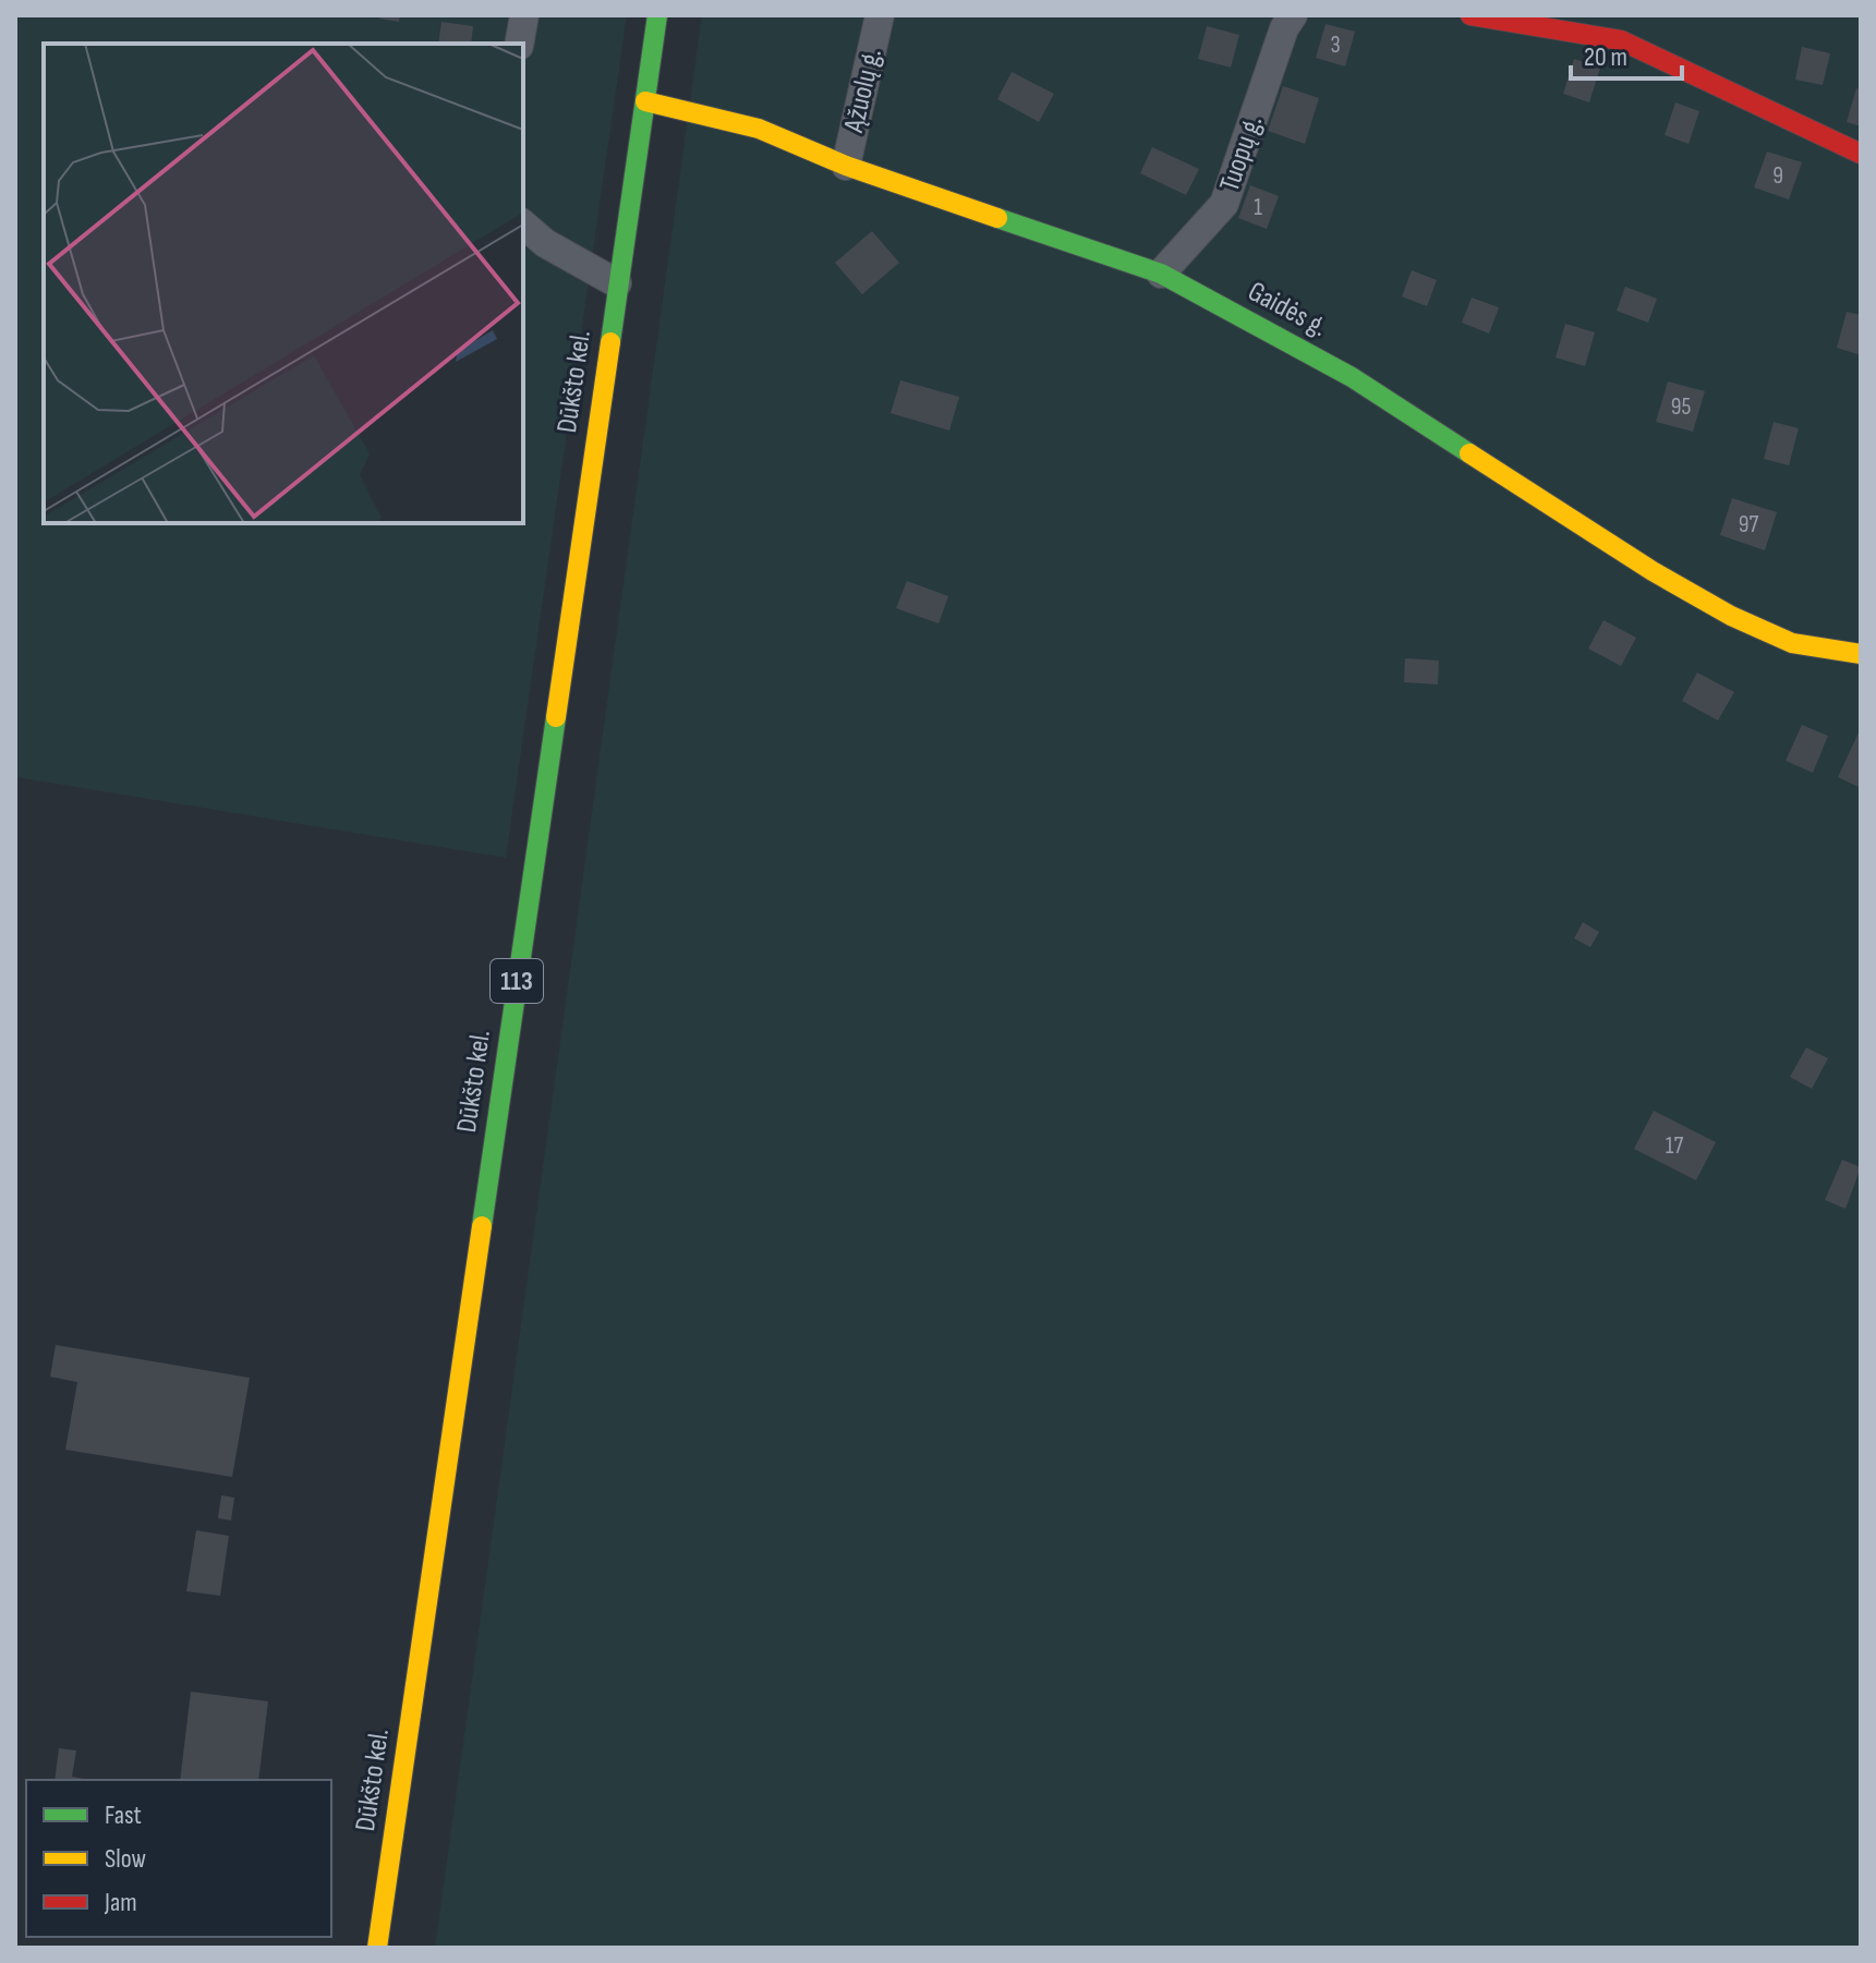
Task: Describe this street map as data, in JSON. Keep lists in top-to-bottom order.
{
  "streets": {
    "main road": ["Gaidės g.", "Dūkšto kel.", "113"],
    "street": ["Ąžuolų g.", "Tuopų g."]
  },
  "crossings": [
    ["Ąžuolų g.", "Gaidės g."],
    ["Tuopų g.", "Gaidės g."],
    ["Gaidės g.", "Dūkšto kel."]
  ],
  "house_numbers": [
    "3",
    "9",
    "1",
    "95",
    "97",
    "17"
  ],
  "legend": ["Fast", "Slow", "Jam"],
  "scale_bar": "20 m"
}
